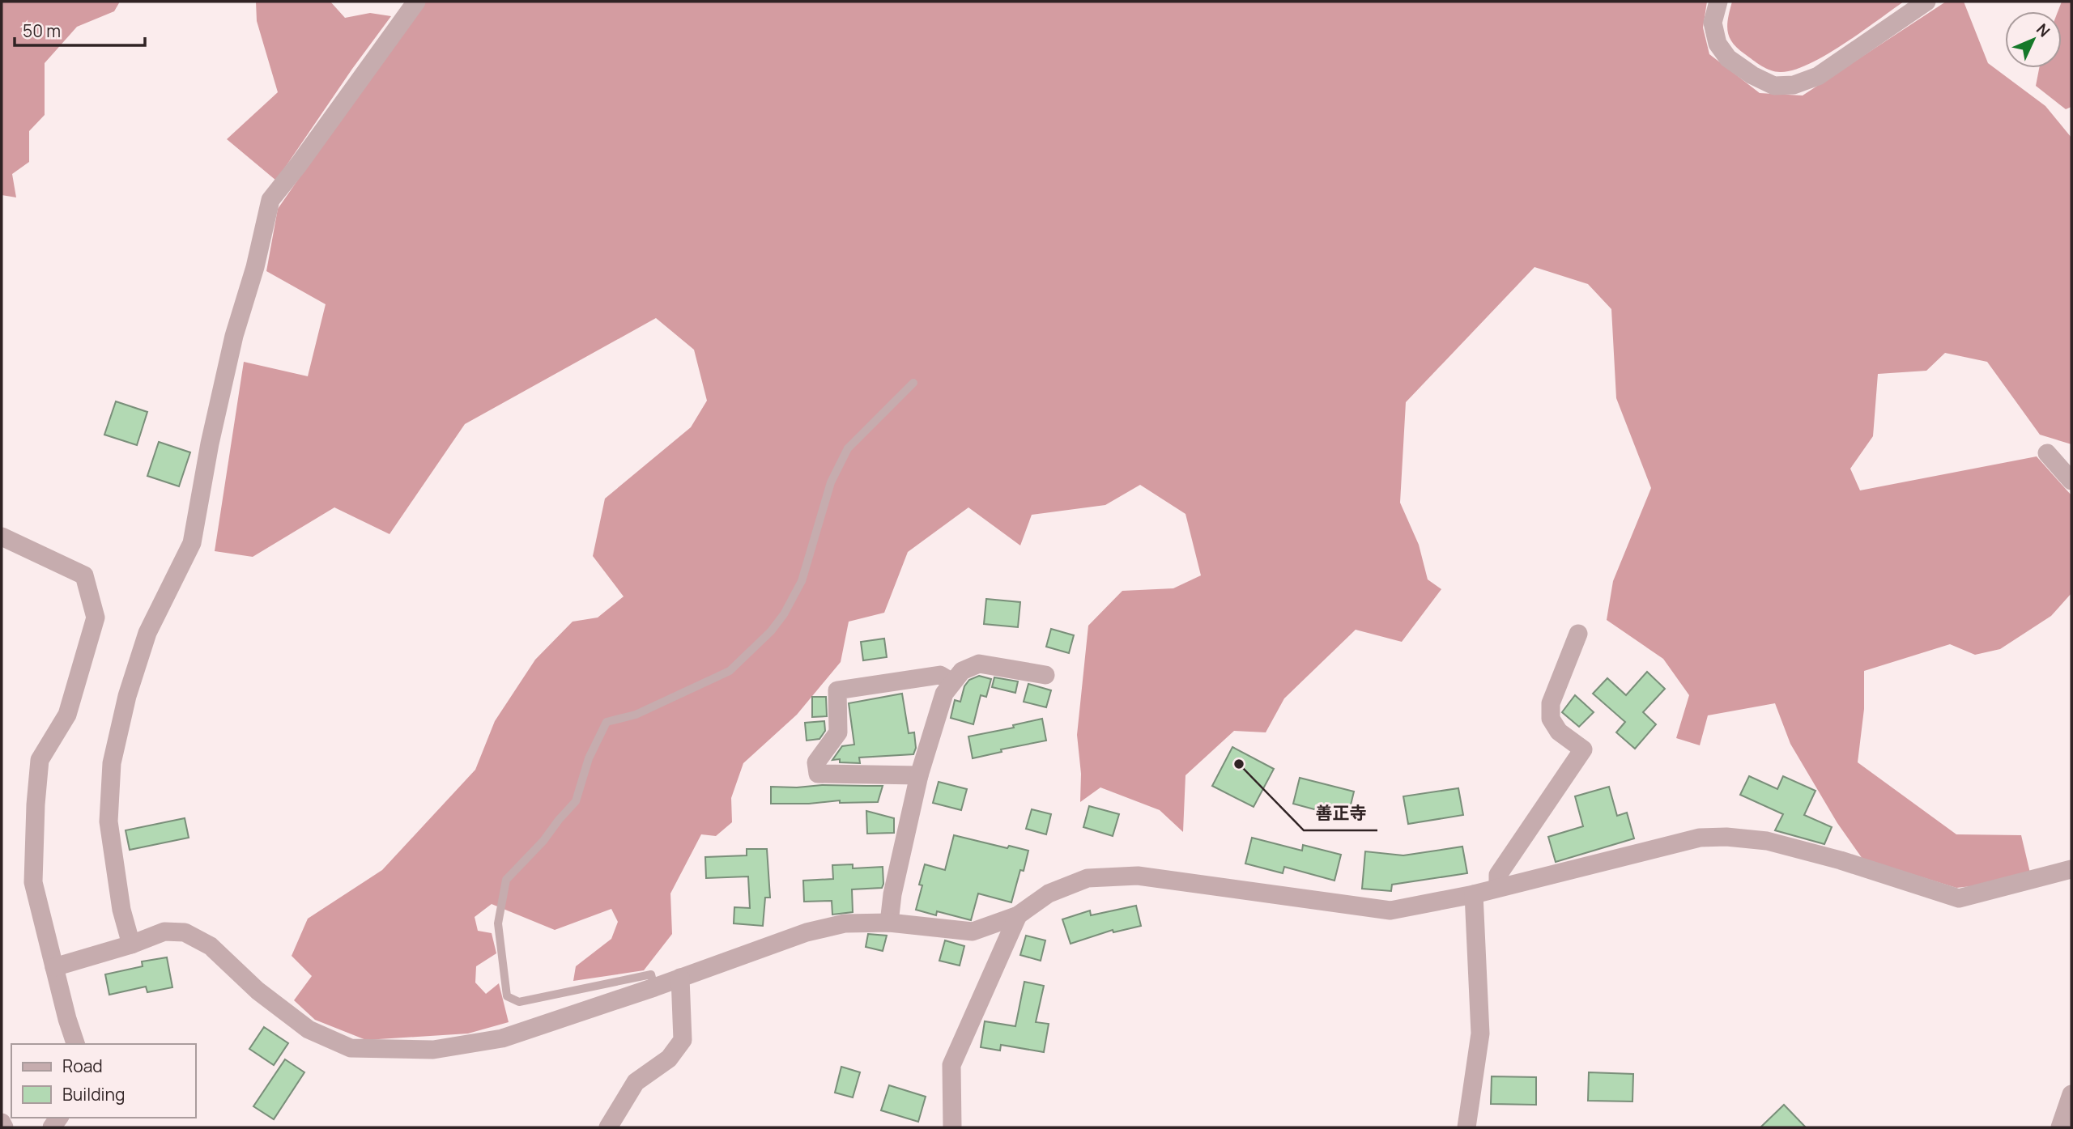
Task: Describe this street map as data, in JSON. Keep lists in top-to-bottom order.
{
  "places": ["善正寺"],
  "legend": ["Road", "Building"],
  "scale_bar": "50 m",
  "north": "top right"
}
